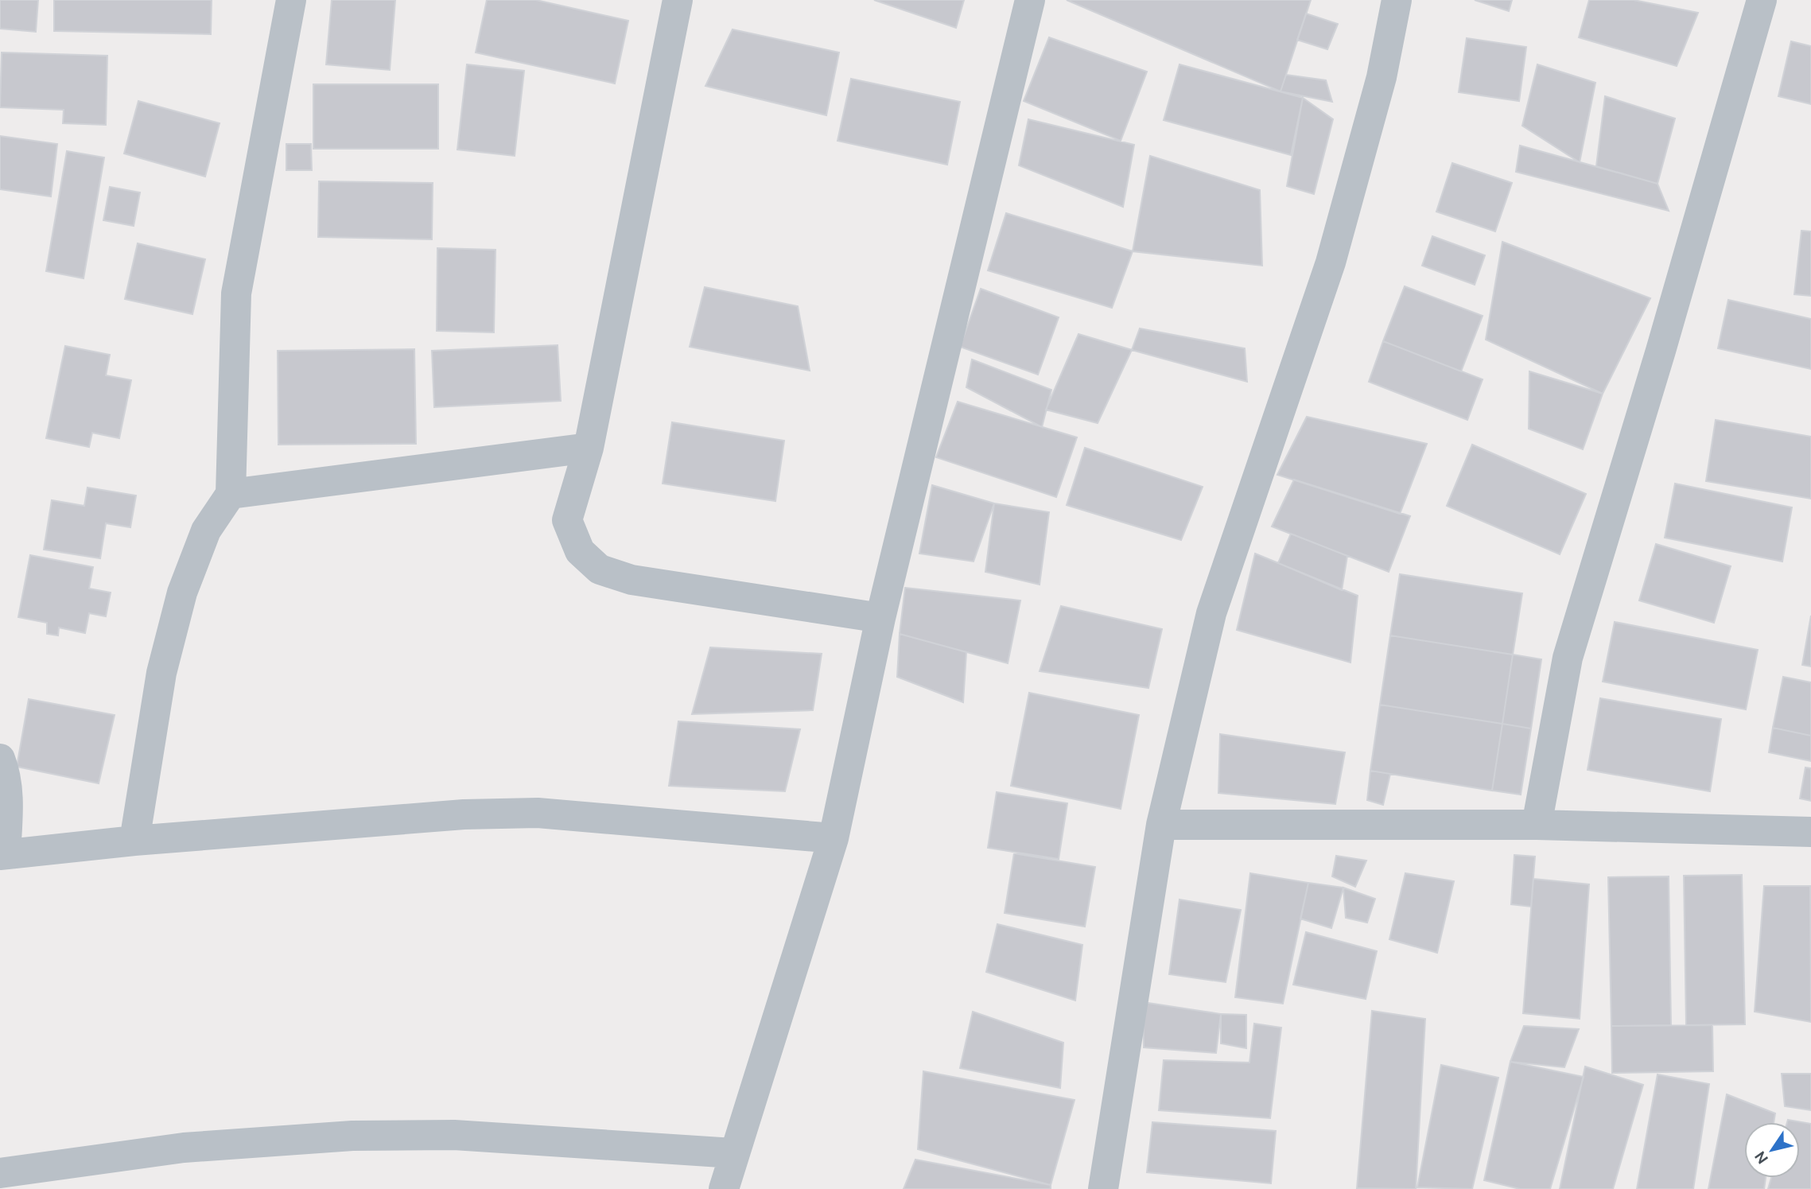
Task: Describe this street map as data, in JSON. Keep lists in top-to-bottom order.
{
  "north": "bottom left"
}
